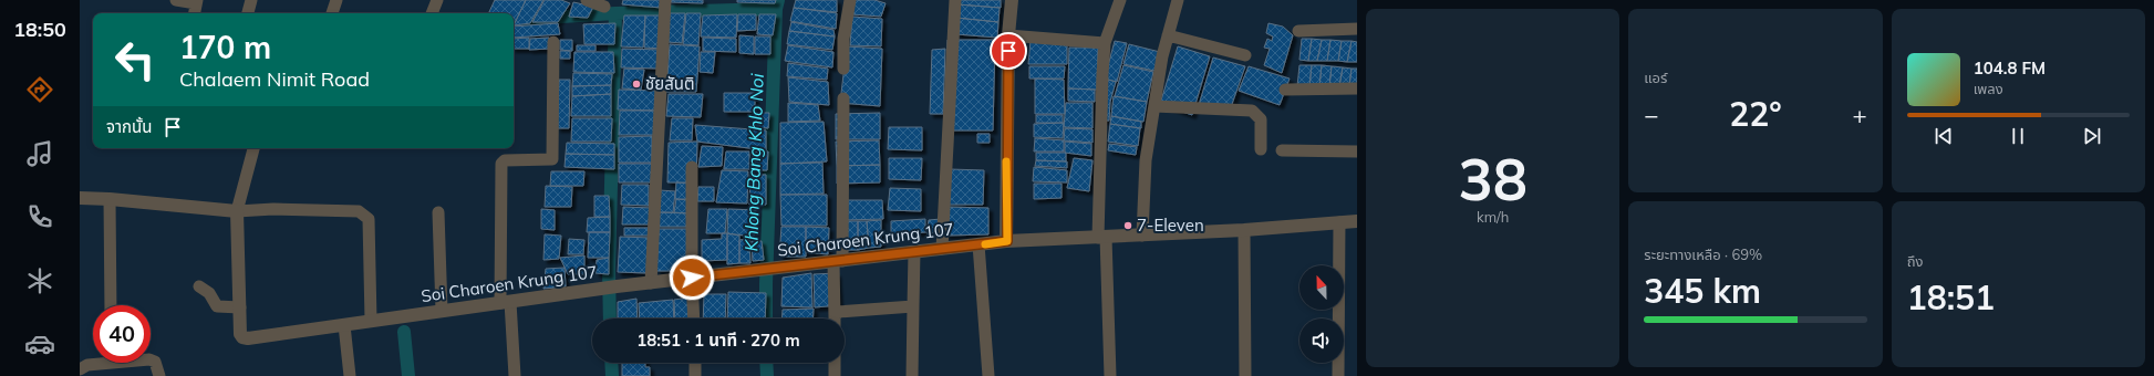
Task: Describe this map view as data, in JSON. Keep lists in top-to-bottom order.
{
  "streets": {
    "street": ["Soi Charoen Krung 107"]
  },
  "water": ["Khlong Bang Khlo Noi"],
  "places": ["ชัยสันติ", "7-Eleven"],
  "north": "top",
  "page": {
    "tabs": "18:50",
    "tile": [
      ["38", "km/h"],
      "แอร์",
      ["ระยะทางเหลือ · 69%", "345 km"],
      ["ถึง", "18:51"]
    ],
    "turn": ["170 m", "Chalaem Nimit Road"],
    "song": ["104.8 FM", "เพลง"],
    "heat": ["−", "22°", "+"],
    "then": "จากนั้น",
    "limit": "40",
    "trip": "18:51 · 1 นาที · 270 m"
  }
}
